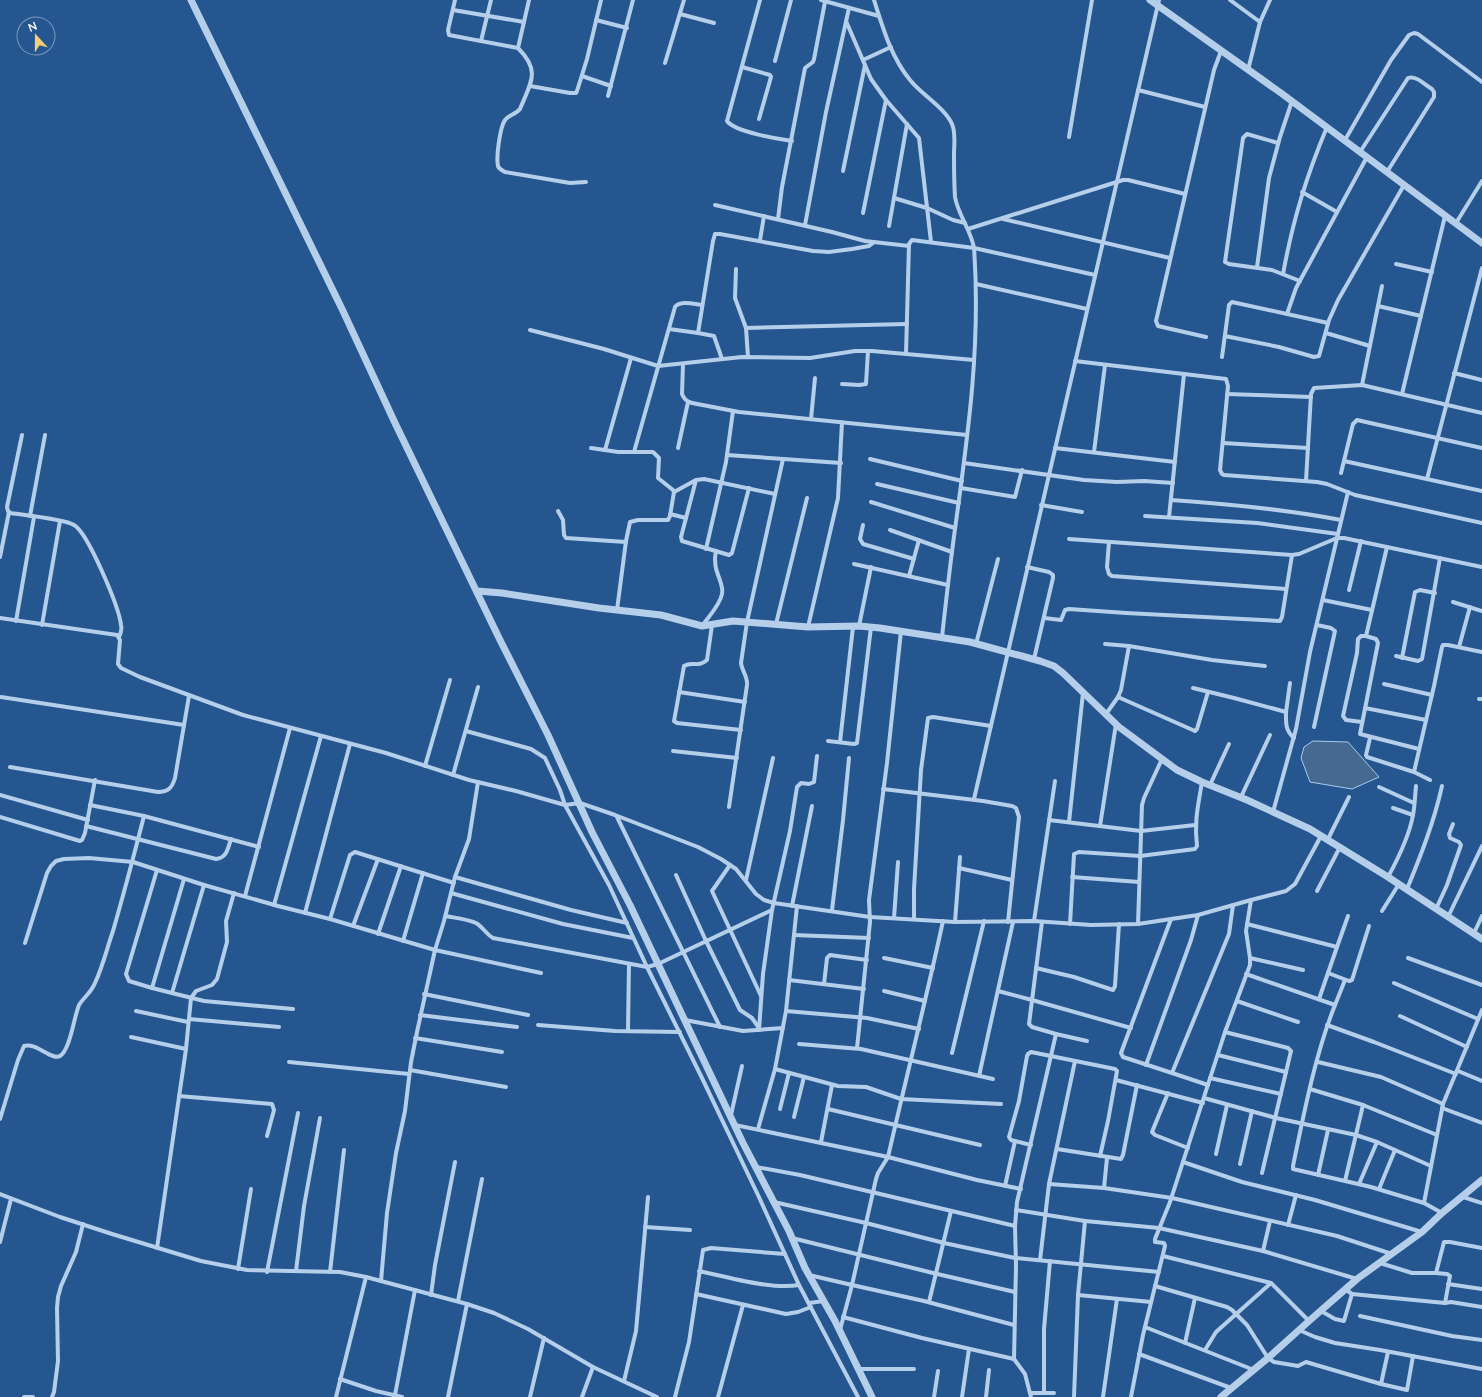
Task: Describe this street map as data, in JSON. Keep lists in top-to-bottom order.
{
  "north": "top"
}
